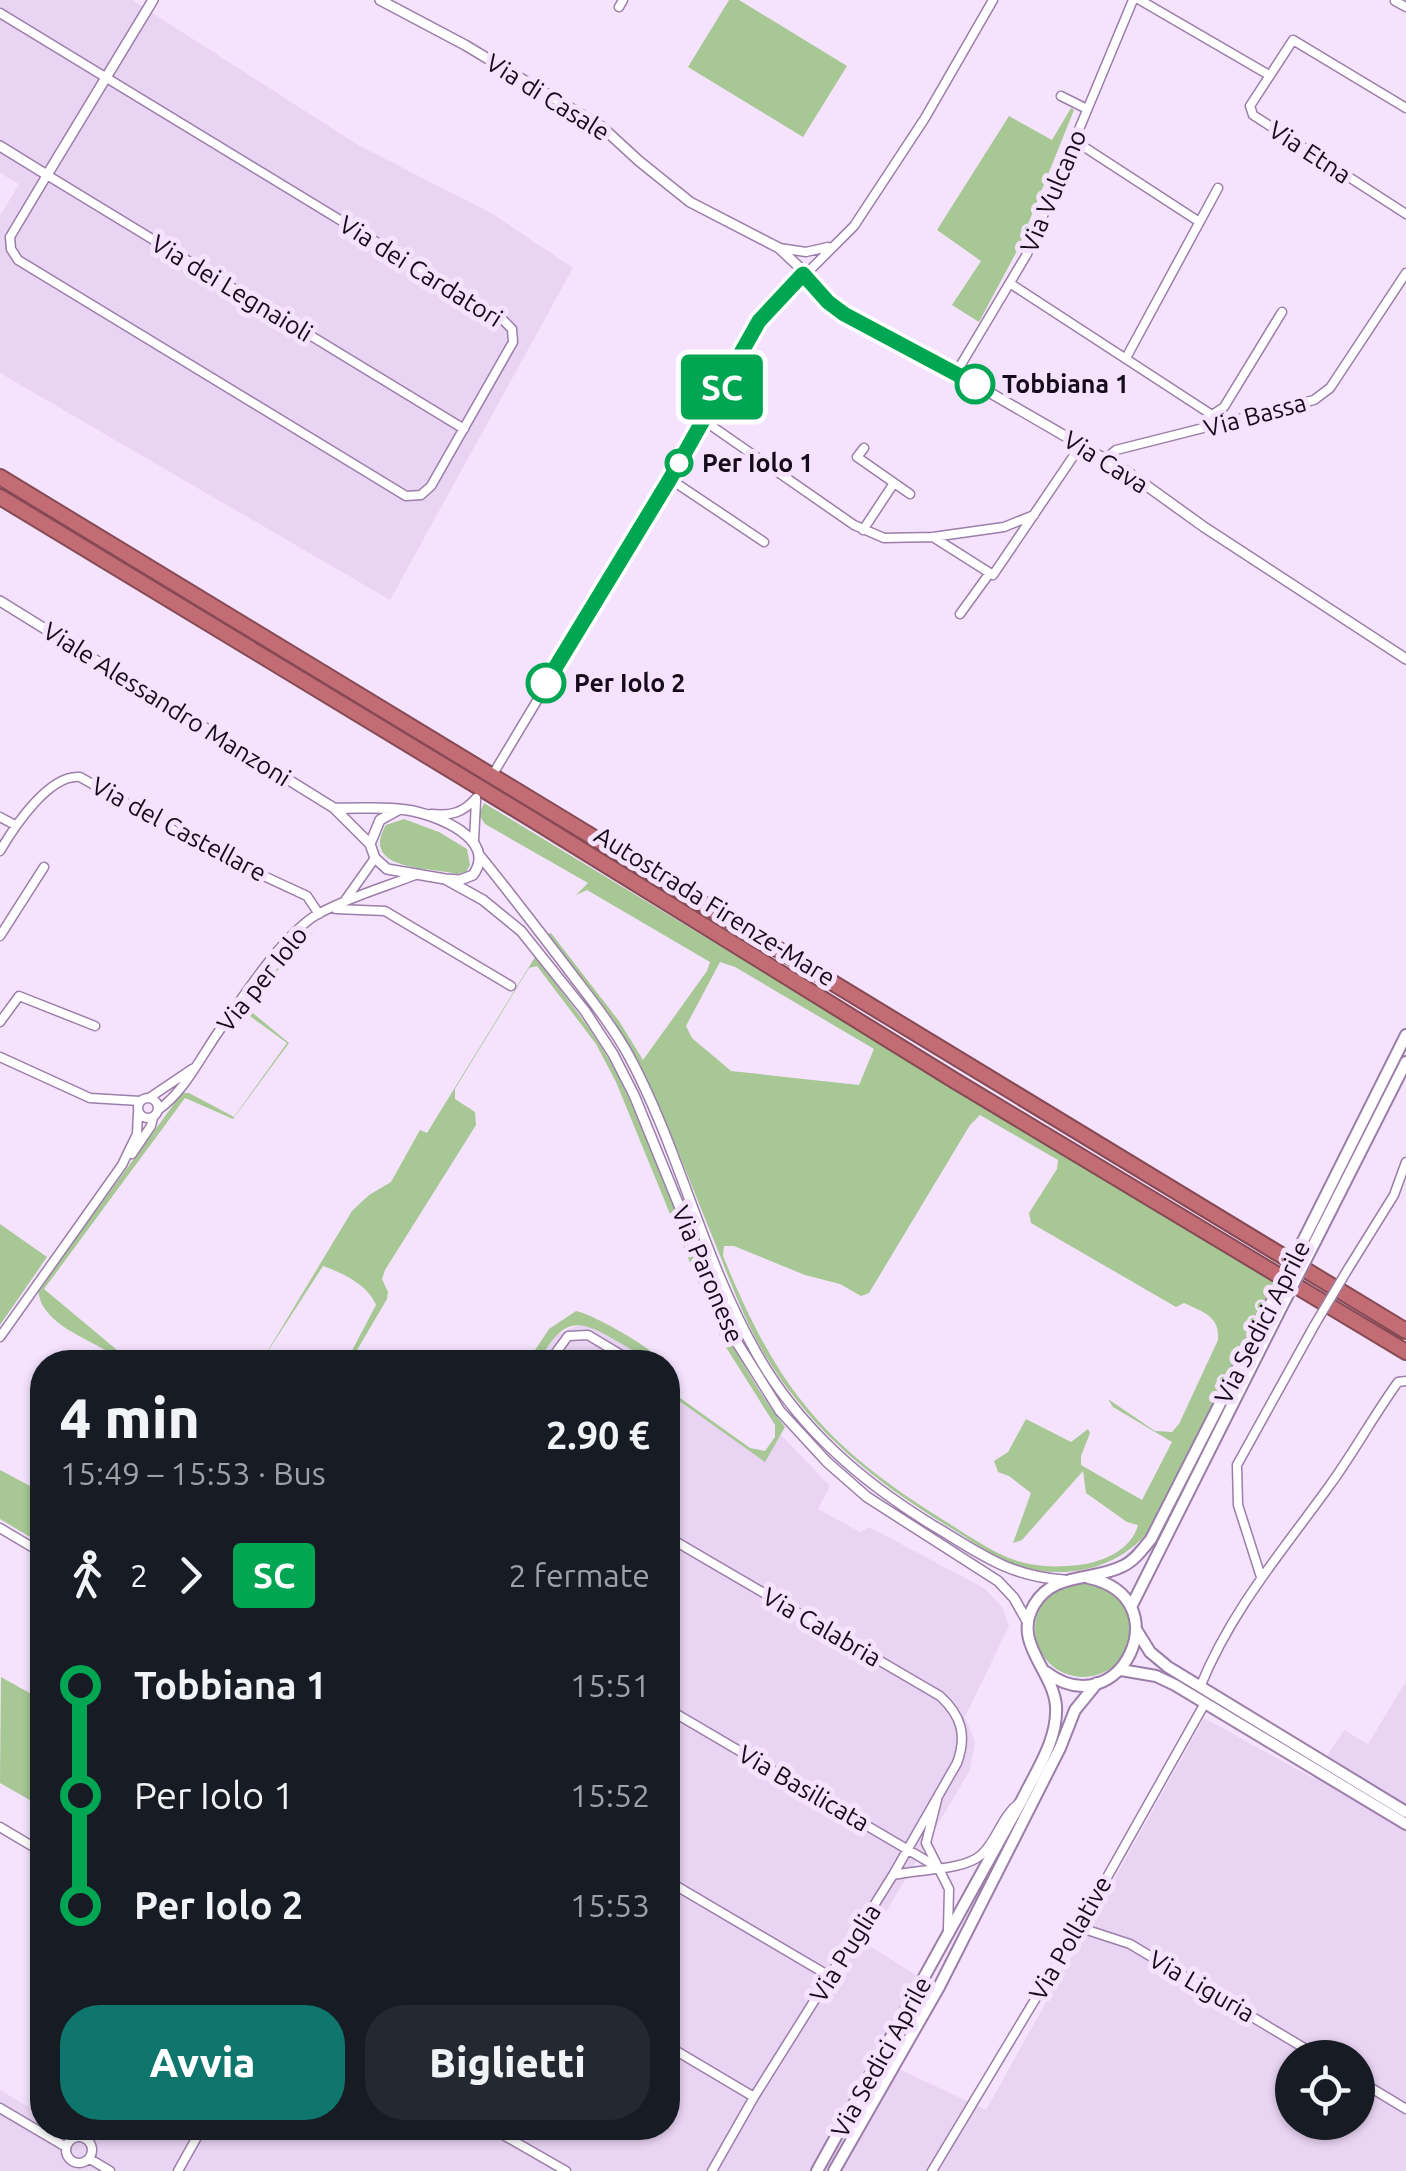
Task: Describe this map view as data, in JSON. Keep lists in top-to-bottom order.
{
  "streets": {
    "highway": ["Autostrada Firenze-Mare"],
    "main road": ["Via Sedici Aprile"],
    "street": [
      "Via di Casale",
      "Via Etna",
      "Via Vulcano",
      "Via dei Cardatori",
      "Via dei Legnaioli",
      "Via Bassa",
      "Via Cava",
      "Viale Alessandro Manzoni",
      "Via del Castellare",
      "Via per Iolo",
      "Via Paronese",
      "Via Calabria",
      "Via Basilicata",
      "Via Pollative",
      "Via Puglia",
      "Via Liguria"
    ]
  },
  "crossings": [
    ["Via di Casale", "Via Cava"],
    ["Via Vulcano", "Via Cava"],
    ["Via dei Cardatori", "Via dei Legnaioli"],
    ["Via Bassa", "Via Cava"],
    ["Via del Castellare", "Via per Iolo"],
    ["Via per Iolo", "Via Paronese"],
    ["Via Paronese", "Via Sedici Aprile"],
    ["Via Calabria", "Via Puglia"],
    ["Via Basilicata", "Via Puglia"],
    ["Via Pollative", "Via Liguria"]
  ],
  "places": ["Tobbiana 1", "Per Iolo 1", "Per Iolo 2"],
  "lines": ["bus line SC"],
  "page": {
    "on_map": "SC",
    "heading": ["4 min", "15:49 – 15:53 · Bus", "2.90 €"],
    "legs": ["2", "SC", "2 fermate"],
    "list": [
      {
        "name": "Tobbiana 1",
        "value": "15:51"
      },
      {
        "name": "Per Iolo 1",
        "value": "15:52"
      },
      {
        "name": "Per Iolo 2",
        "value": "15:53"
      }
    ],
    "buttons": ["Avvia", "Biglietti"]
  }
}
